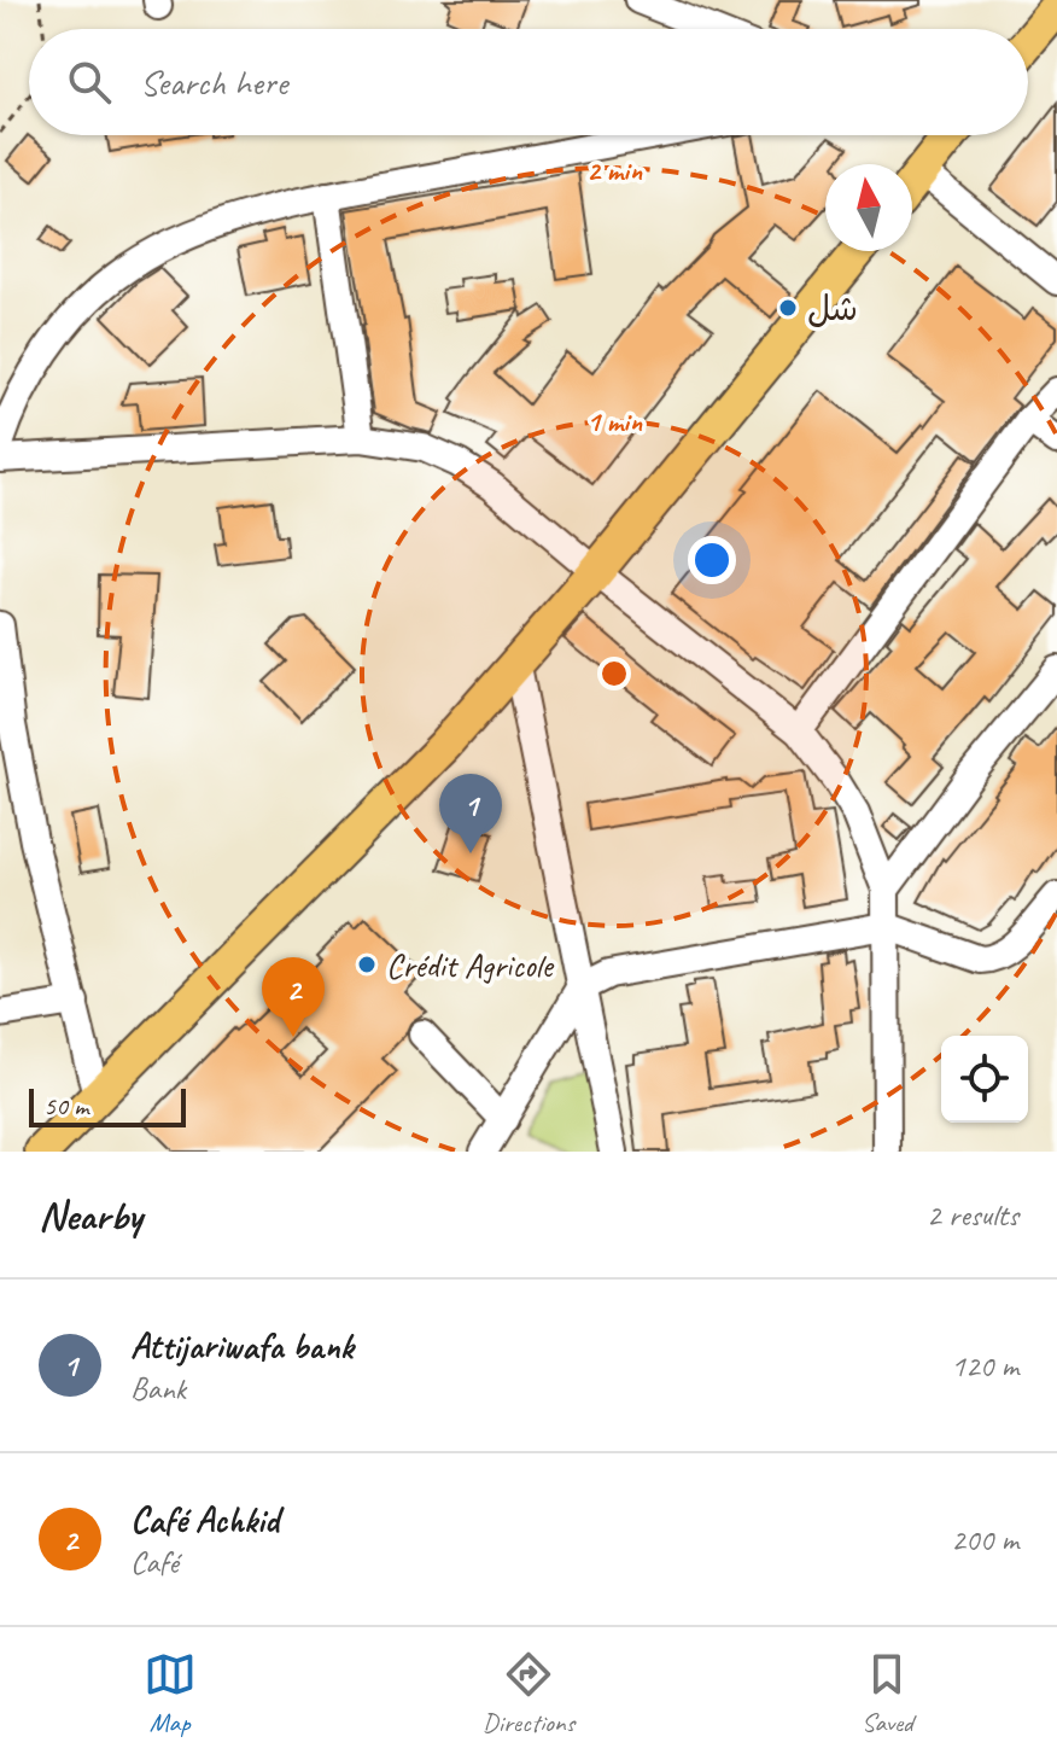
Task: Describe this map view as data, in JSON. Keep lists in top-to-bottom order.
{
  "places": ["شل", "Crédit Agricole"],
  "scale_bar": "50 m",
  "north": "top",
  "page": {
    "search": "Search here",
    "pins": ["1", "2"],
    "scale": "50 m",
    "heading": ["Nearby", "2 results"],
    "list": [
      {
        "mark": "1",
        "name": "Attijariwafa bank",
        "note": "Bank",
        "value": "120 m"
      },
      {
        "mark": "2",
        "name": "Café Achkid",
        "note": "Café",
        "value": "200 m"
      }
    ],
    "nav": ["Map", "Directions", "Saved"]
  },
  "rings": ["2 min", "1 min"]
}
